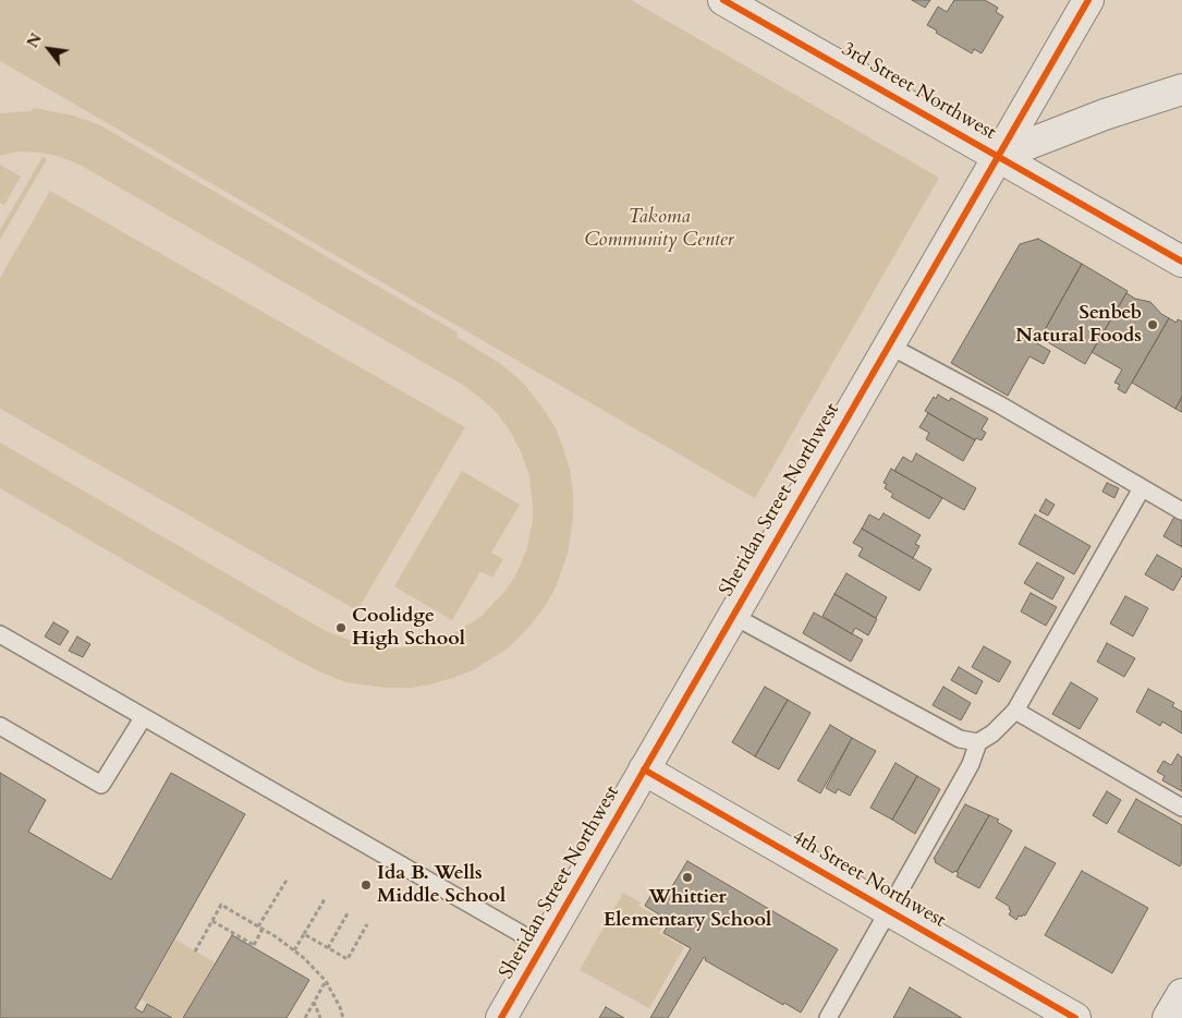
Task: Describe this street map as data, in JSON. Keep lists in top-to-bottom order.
{
  "streets": {
    "street": ["3rd Street Northwest", "Sheridan Street Northwest", "4th Street Northwest"]
  },
  "crossings": [
    ["3rd Street Northwest", "Sheridan Street Northwest"],
    ["Sheridan Street Northwest", "4th Street Northwest"]
  ],
  "parks": ["Takoma Community Center"],
  "places": [
    "Senbeb Natural Foods",
    "Coolidge High School",
    "Whittier Elementary School",
    "Ida B. Wells Middle School"
  ],
  "north": "top left"
}
